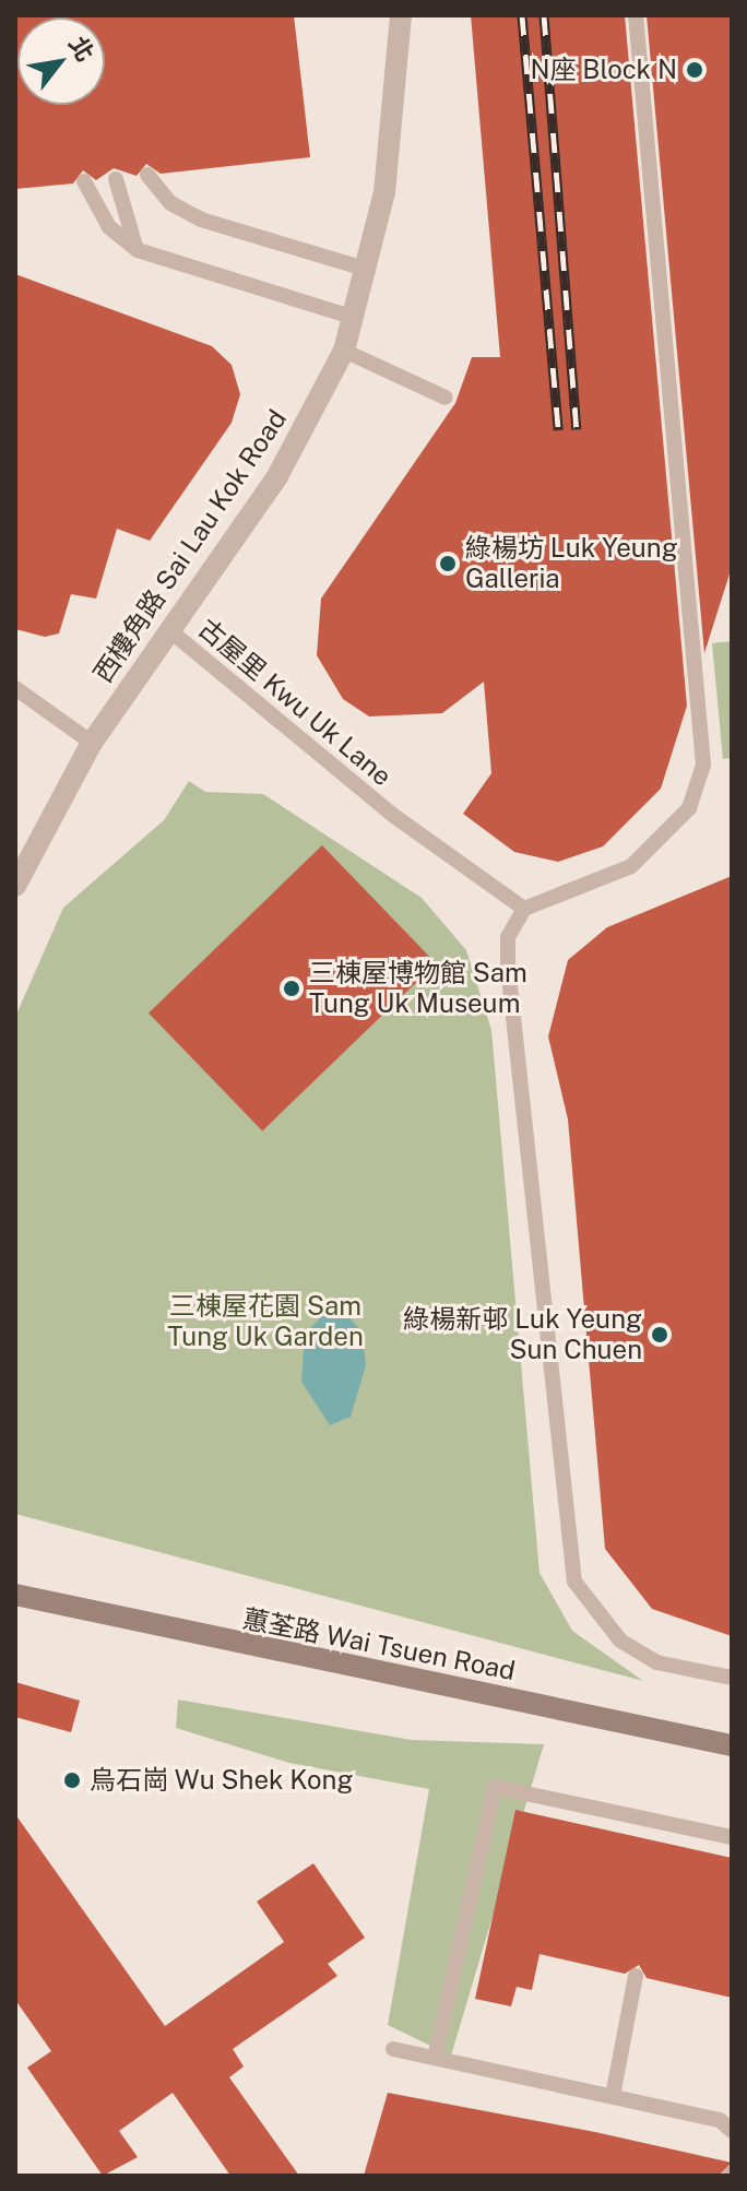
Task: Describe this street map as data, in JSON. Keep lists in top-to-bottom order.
{
  "streets": {
    "main road": ["蕙荃路 Wai Tsuen Road"],
    "street": ["西樓角路 Sai Lau Kok Road"],
    "lane": ["古屋里 Kwu Uk Lane"]
  },
  "crossings": [
    ["西樓角路 Sai Lau Kok Road", "古屋里 Kwu Uk Lane"]
  ],
  "parks": ["三棟屋花園 Sam Tung Uk Garden"],
  "places": [
    "N座 Block N",
    "綠楊坊 Luk Yeung Galleria",
    "三棟屋博物館 Sam Tung Uk Museum",
    "綠楊新邨 Luk Yeung Sun Chuen",
    "烏石崗 Wu Shek Kong"
  ],
  "north": "top right"
}
